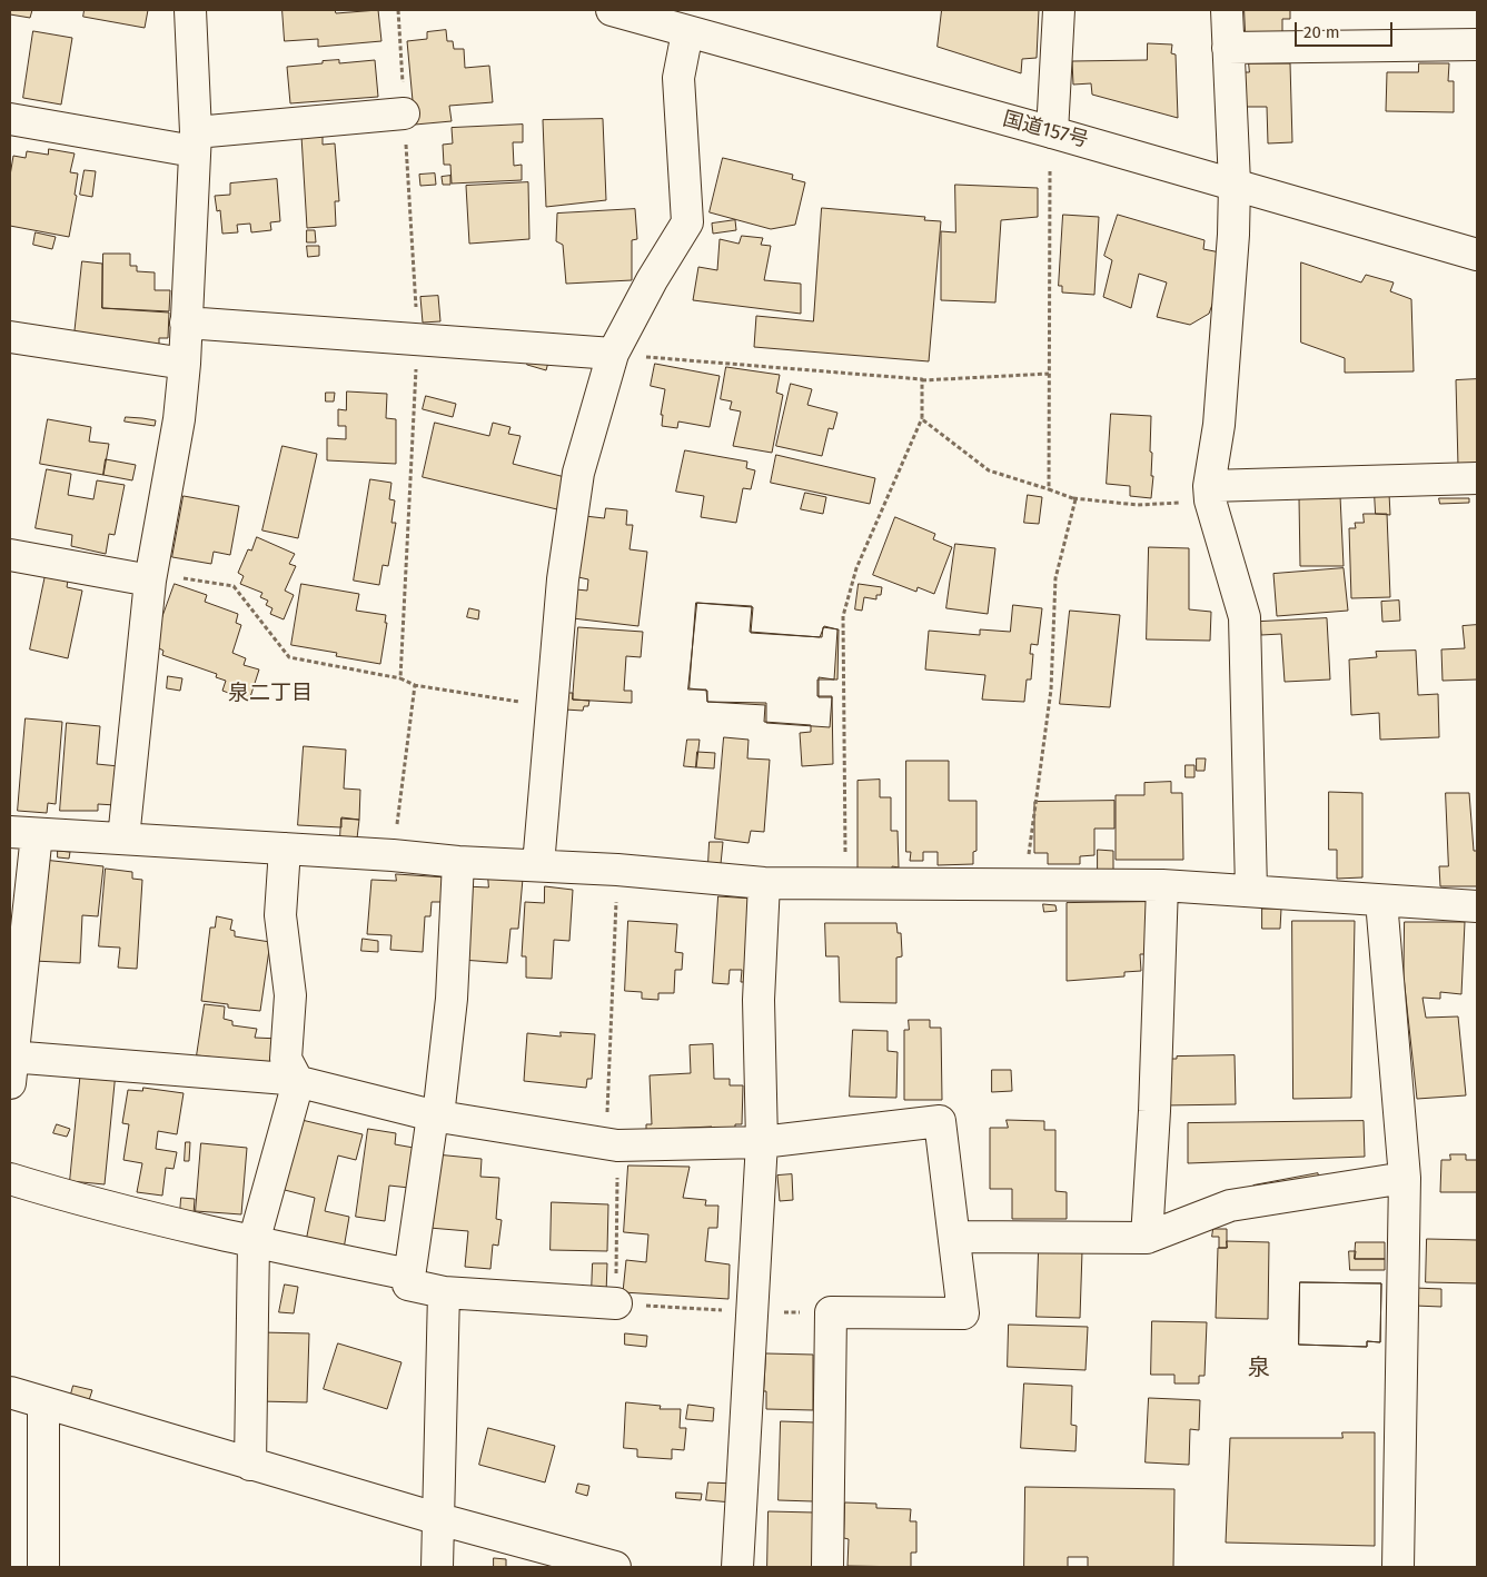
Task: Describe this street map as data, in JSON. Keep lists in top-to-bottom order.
{
  "streets": {
    "main road": ["国道157号"]
  },
  "districts": ["泉二丁目", "泉"],
  "scale_bar": "20 m"
}
